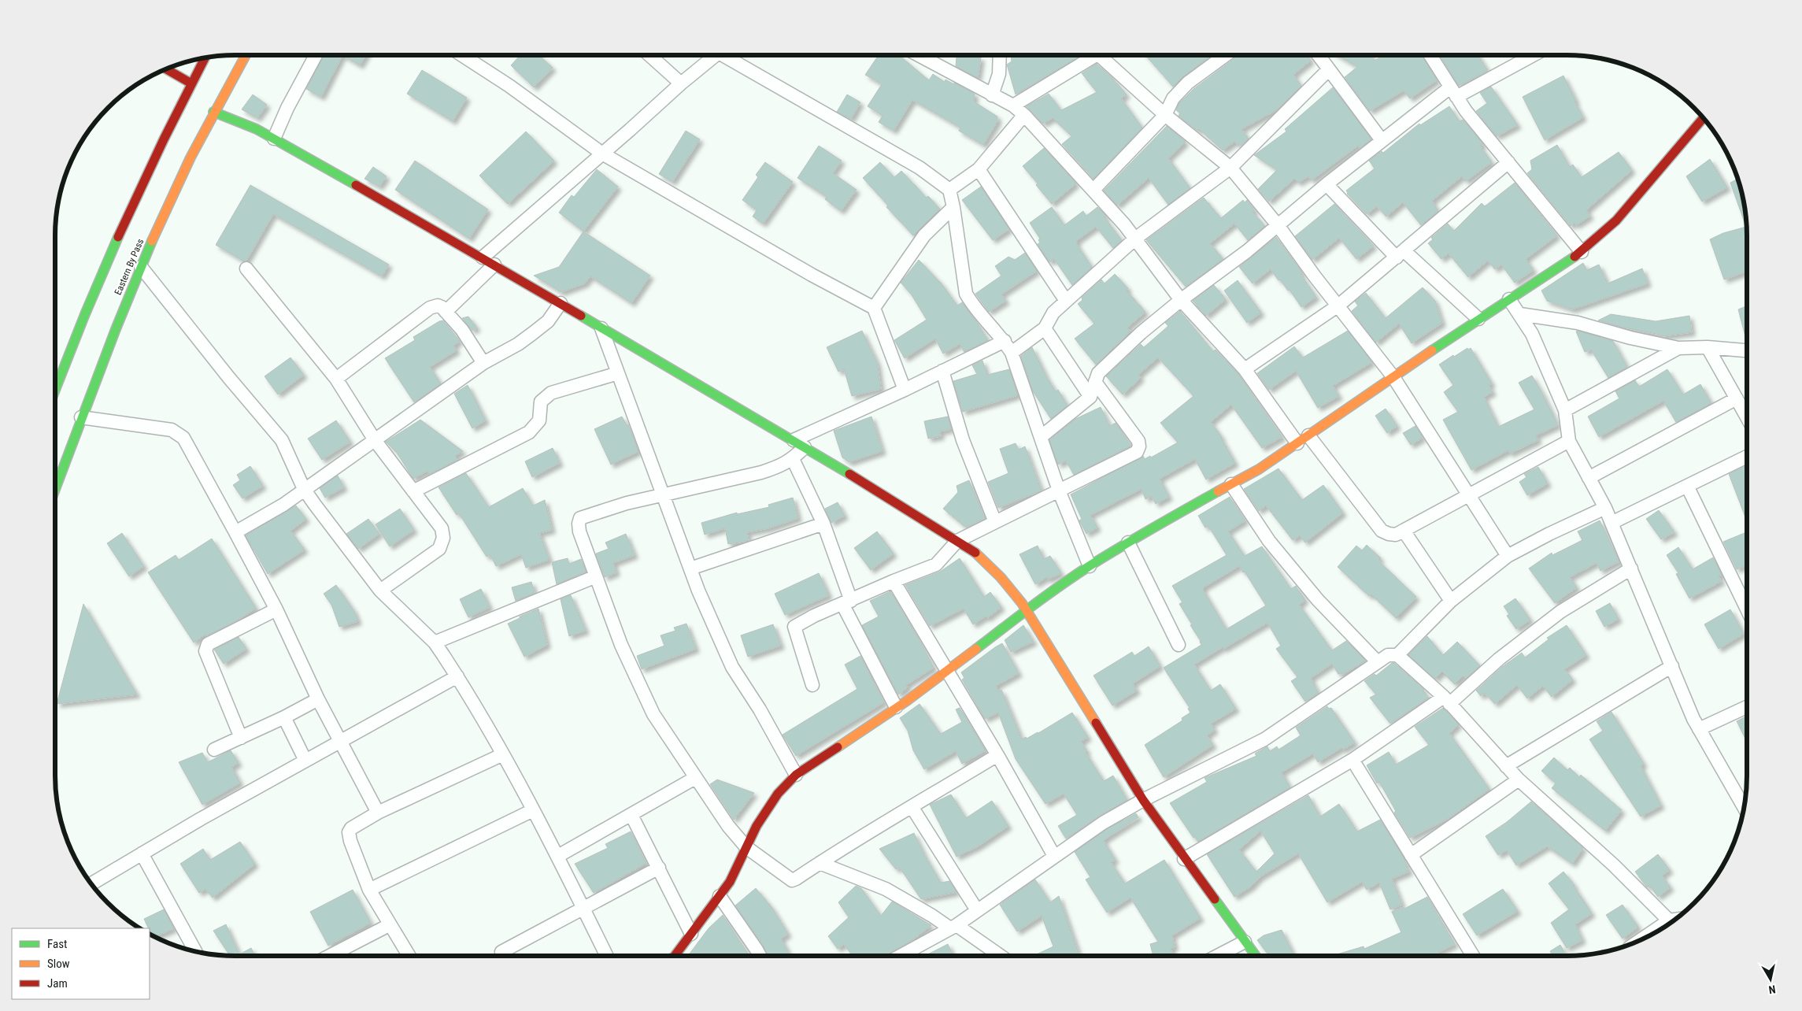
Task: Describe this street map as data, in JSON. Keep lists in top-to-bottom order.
{
  "streets": {
    "street": ["Eastern By Pass"]
  },
  "legend": ["Fast", "Slow", "Jam"],
  "north": "bottom"
}
